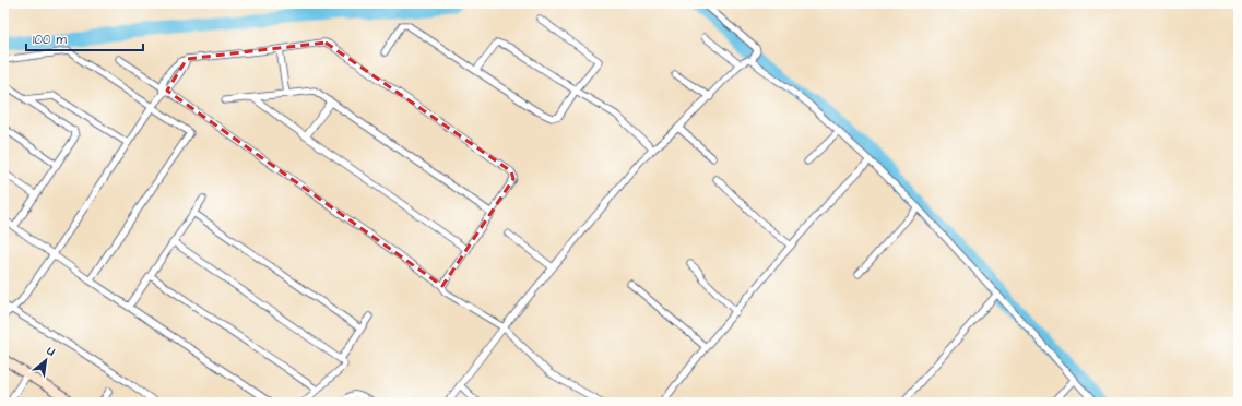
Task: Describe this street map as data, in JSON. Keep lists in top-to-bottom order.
{
  "scale_bar": "100 m",
  "north": "top right"
}
